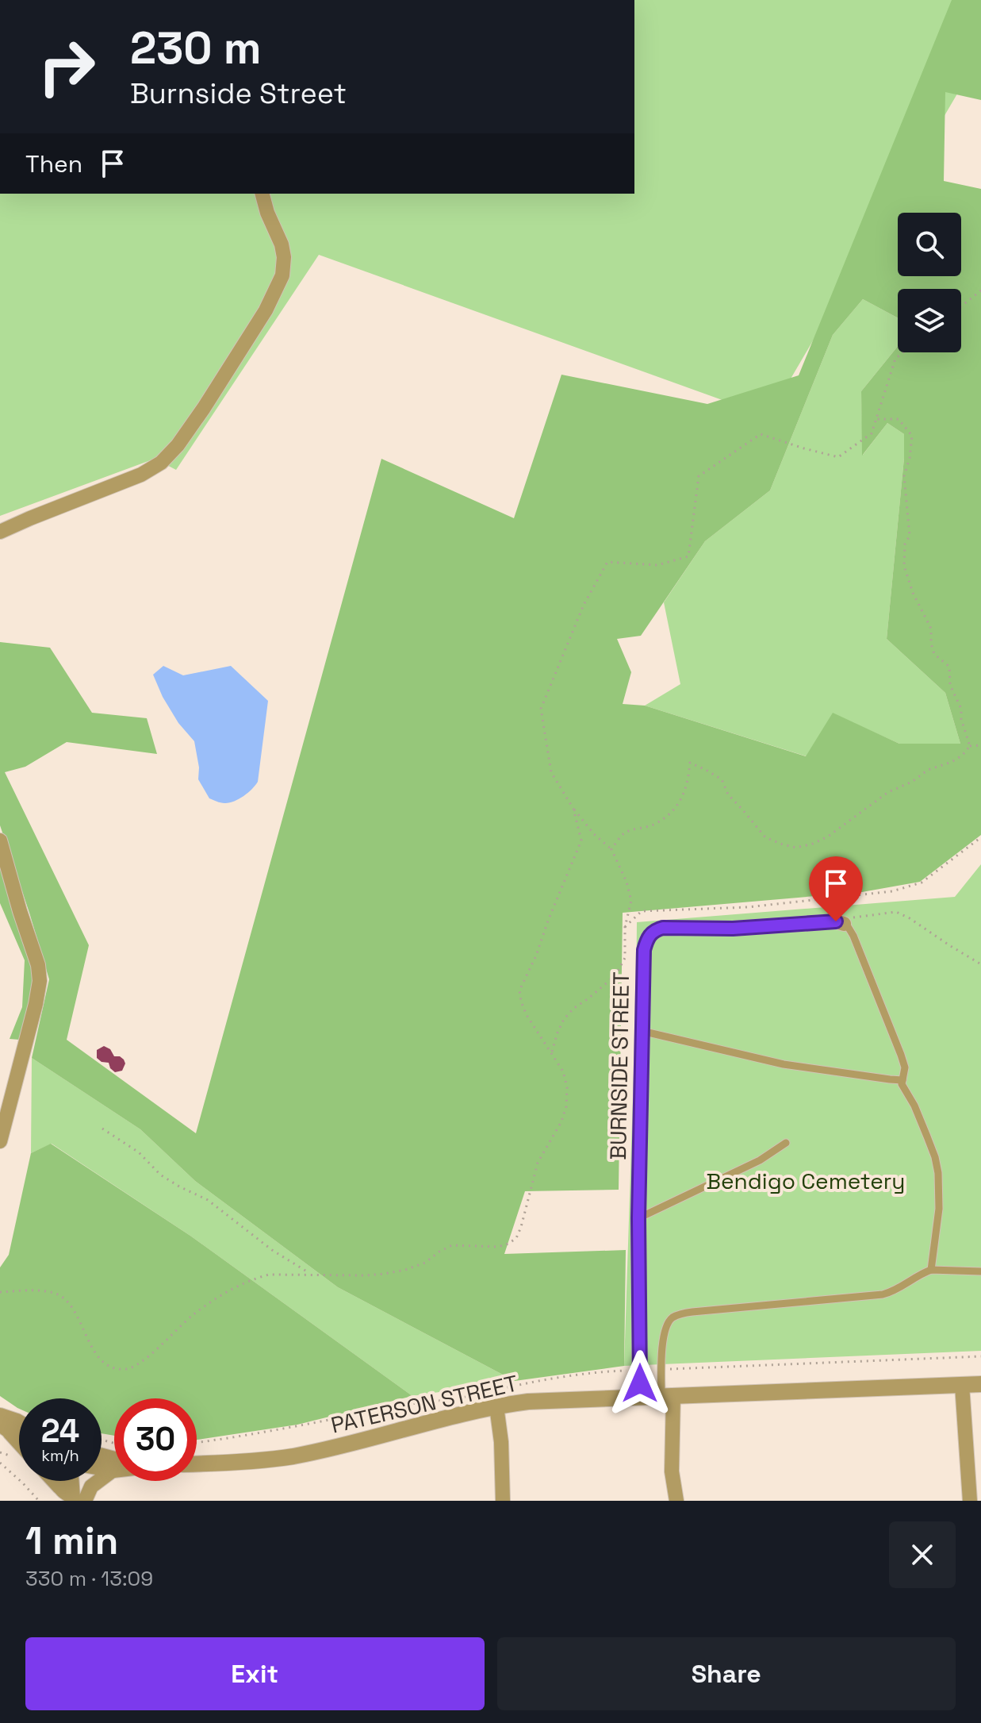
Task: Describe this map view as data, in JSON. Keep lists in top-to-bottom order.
{
  "streets": {
    "street": ["BURNSIDE STREET", "PATERSON STREET"]
  },
  "crossings": [
    ["BURNSIDE STREET", "PATERSON STREET"]
  ],
  "parks": ["Bendigo Cemetery"],
  "page": {
    "turn": ["230 m", "Burnside Street"],
    "then": "Then",
    "speed": "24 km/h",
    "limit": "30",
    "heading": ["1 min", "330 m · 13:09"],
    "buttons": ["Exit", "Share"]
  }
}
